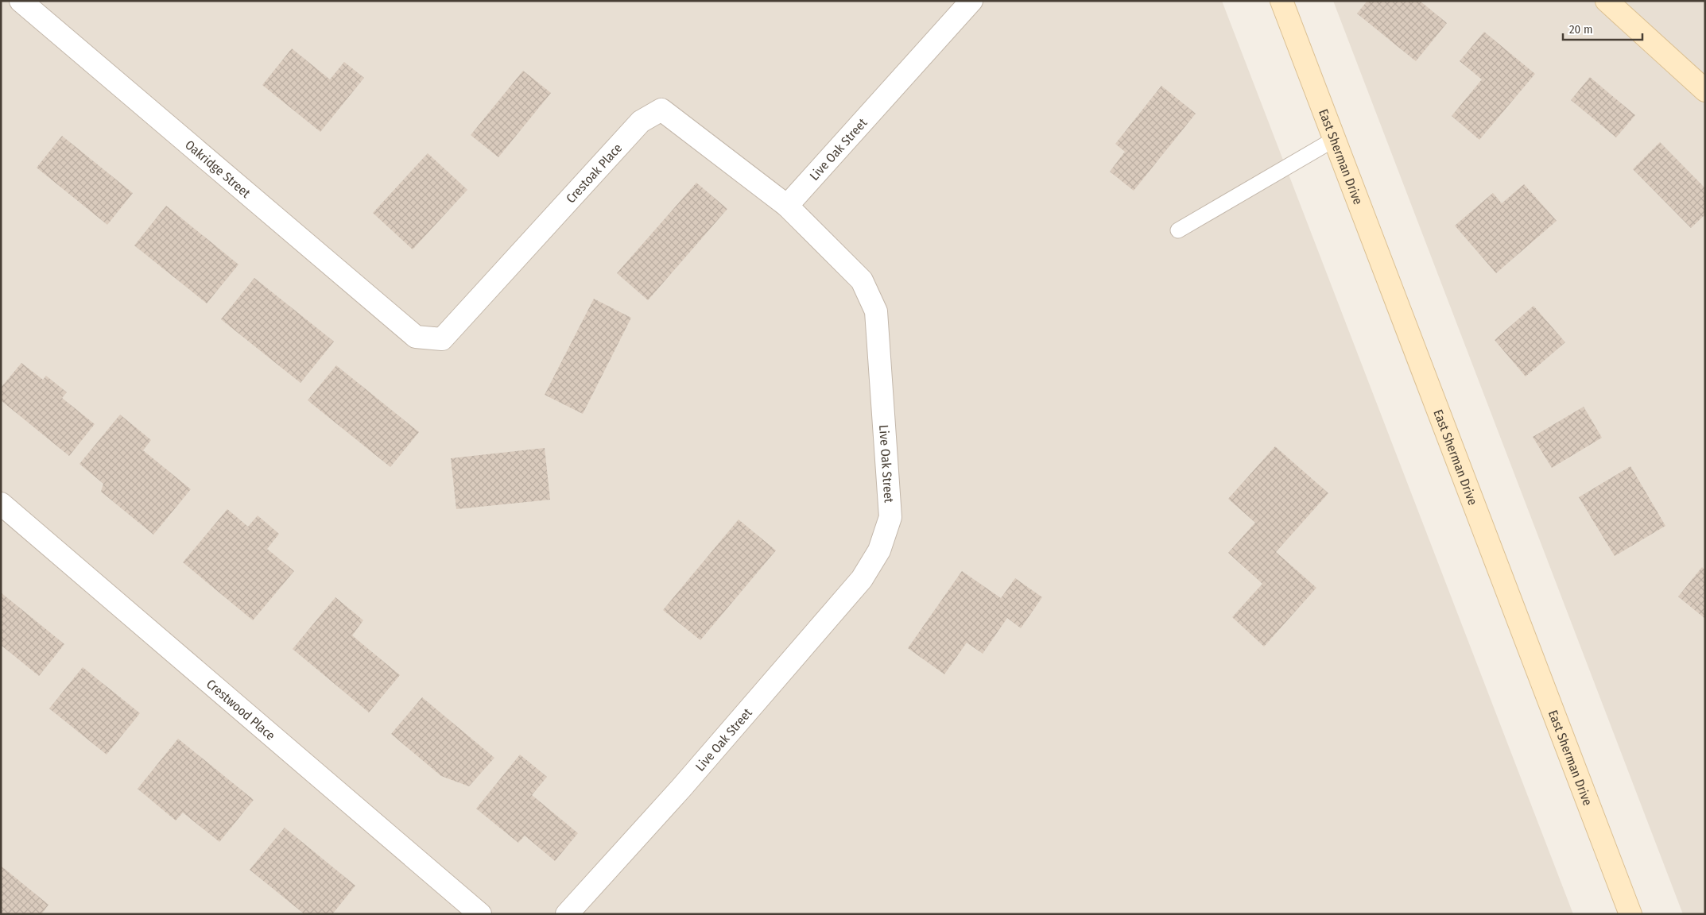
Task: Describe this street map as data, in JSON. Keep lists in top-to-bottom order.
{
  "streets": {
    "main road": ["East Sherman Drive"],
    "street": [
      "Live Oak Street",
      "Oakridge Street",
      "Crestoak Place",
      "Crestwood Place"
    ]
  },
  "crossings": [
    ["Live Oak Street", "Crestoak Place"],
    ["Oakridge Street", "Crestoak Place"]
  ],
  "scale_bar": "20 m"
}
